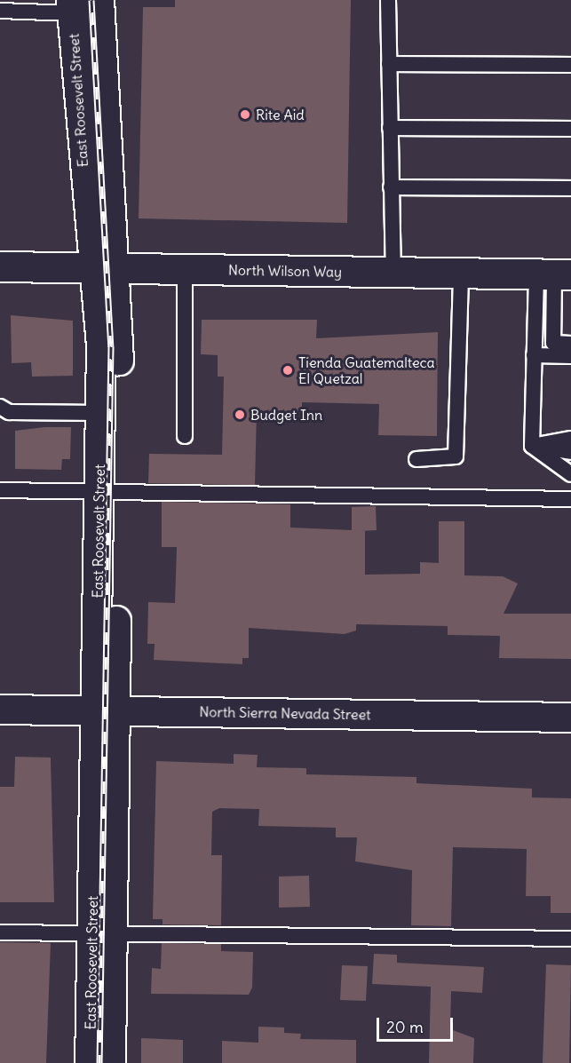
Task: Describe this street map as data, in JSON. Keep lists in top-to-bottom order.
{
  "streets": {
    "main road": ["North Wilson Way"],
    "street": ["East Roosevelt Street", "North Sierra Nevada Street"]
  },
  "crossings": [
    ["East Roosevelt Street", "North Wilson Way"],
    ["East Roosevelt Street", "North Sierra Nevada Street"]
  ],
  "places": ["Rite Aid", "Tienda Guatemalteca El Quetzal", "Budget Inn"],
  "scale_bar": "20 m"
}
